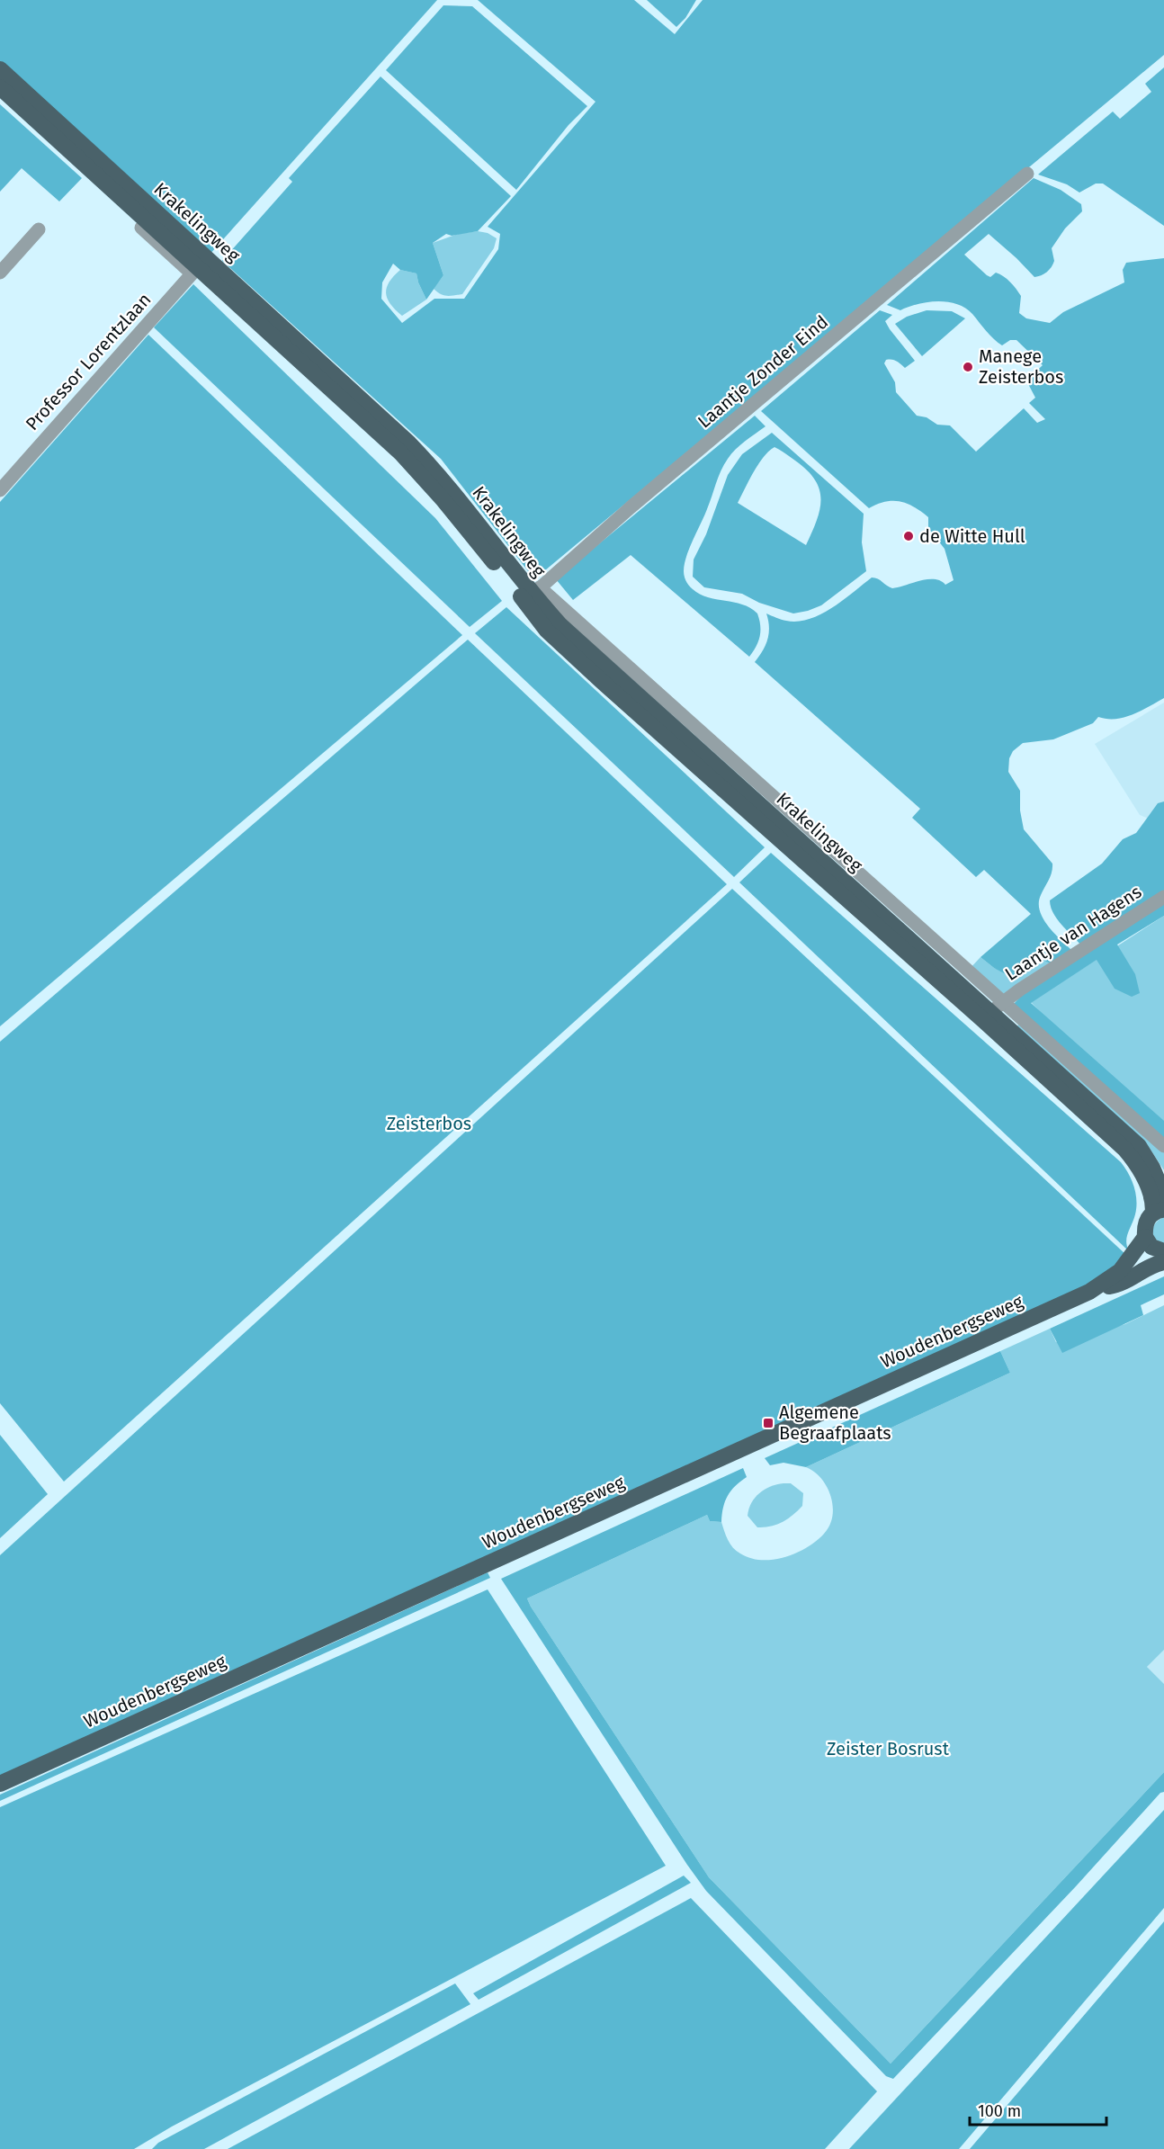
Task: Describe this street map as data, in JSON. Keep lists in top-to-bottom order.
{
  "streets": {
    "main road": ["Krakelingweg", "Woudenbergseweg"],
    "street": ["Professor Lorentzlaan", "Laantje Zonder Eind", "Laantje van Hagens"]
  },
  "crossings": [
    ["Krakelingweg", "Professor Lorentzlaan"],
    ["Krakelingweg", "Laantje Zonder Eind"],
    ["Krakelingweg", "Laantje van Hagens"],
    ["Krakelingweg", "Woudenbergseweg"]
  ],
  "parks": ["Zeisterbos", "Zeister Bosrust"],
  "places": {
    "other": ["Manege Zeisterbos", "de Witte Hull"],
    "transit": ["Algemene Begraafplaats"]
  },
  "scale_bar": "100 m"
}
